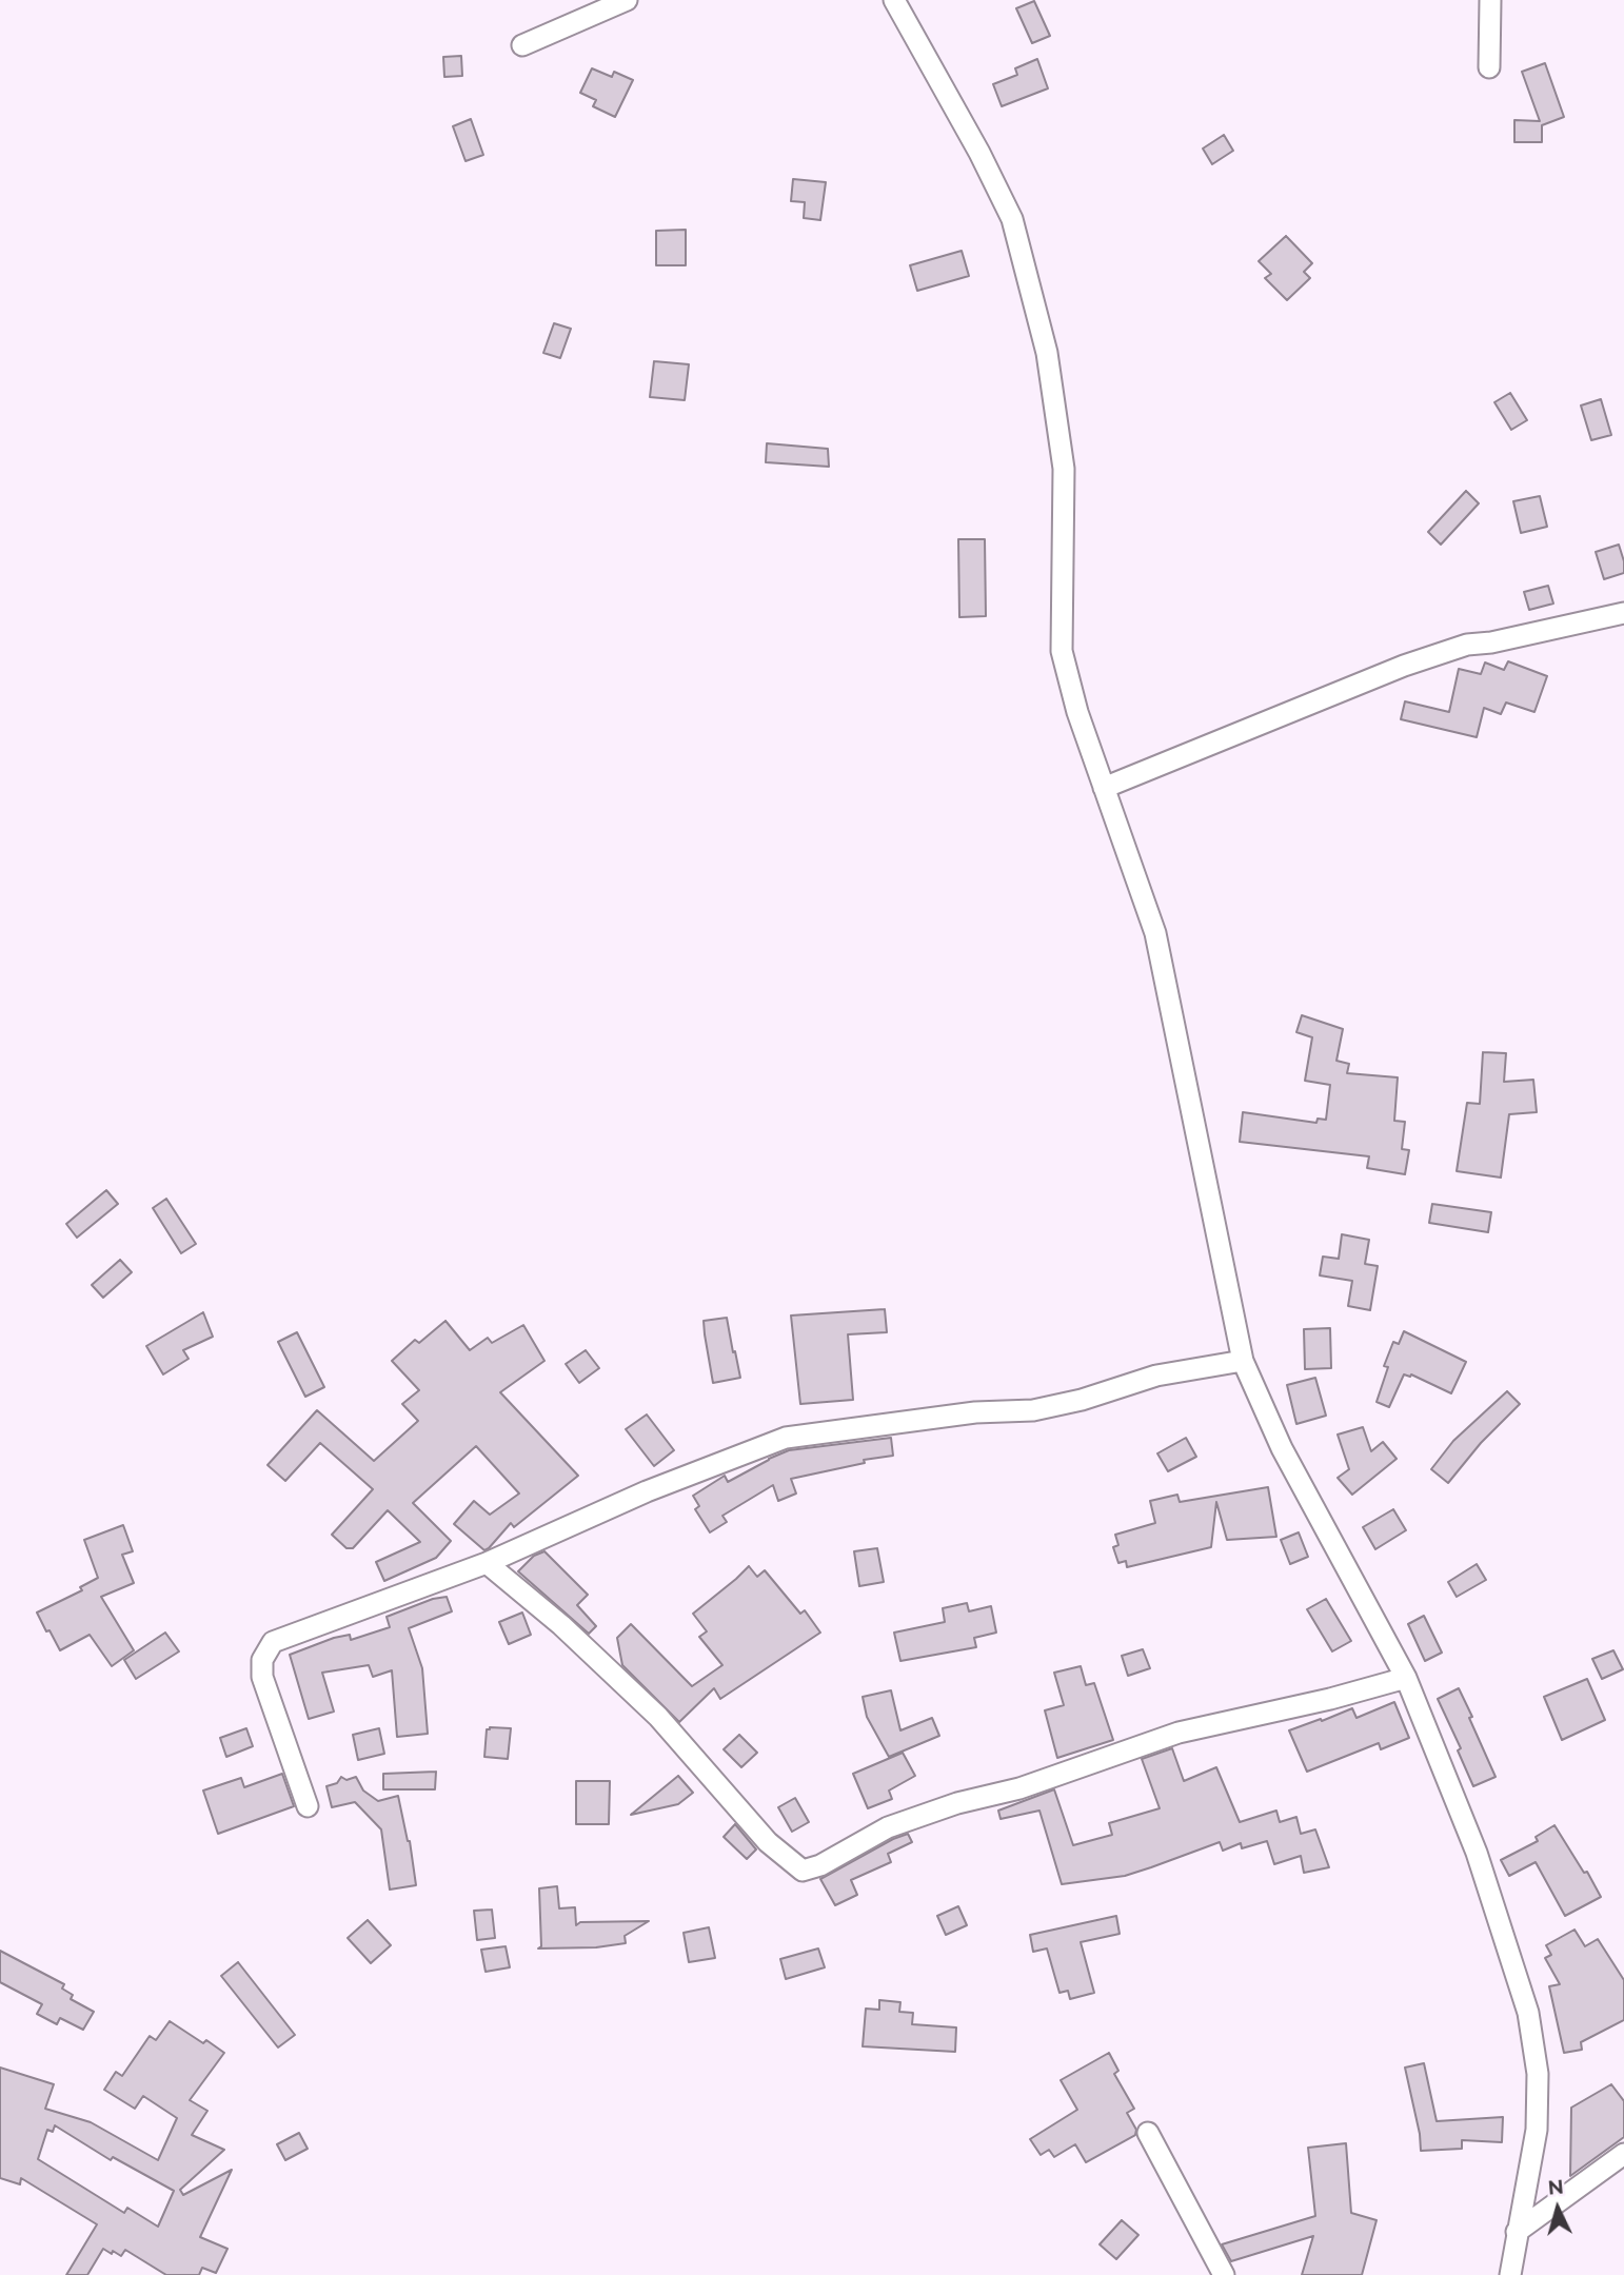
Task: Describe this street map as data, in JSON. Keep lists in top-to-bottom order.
{
  "north": "top"
}
